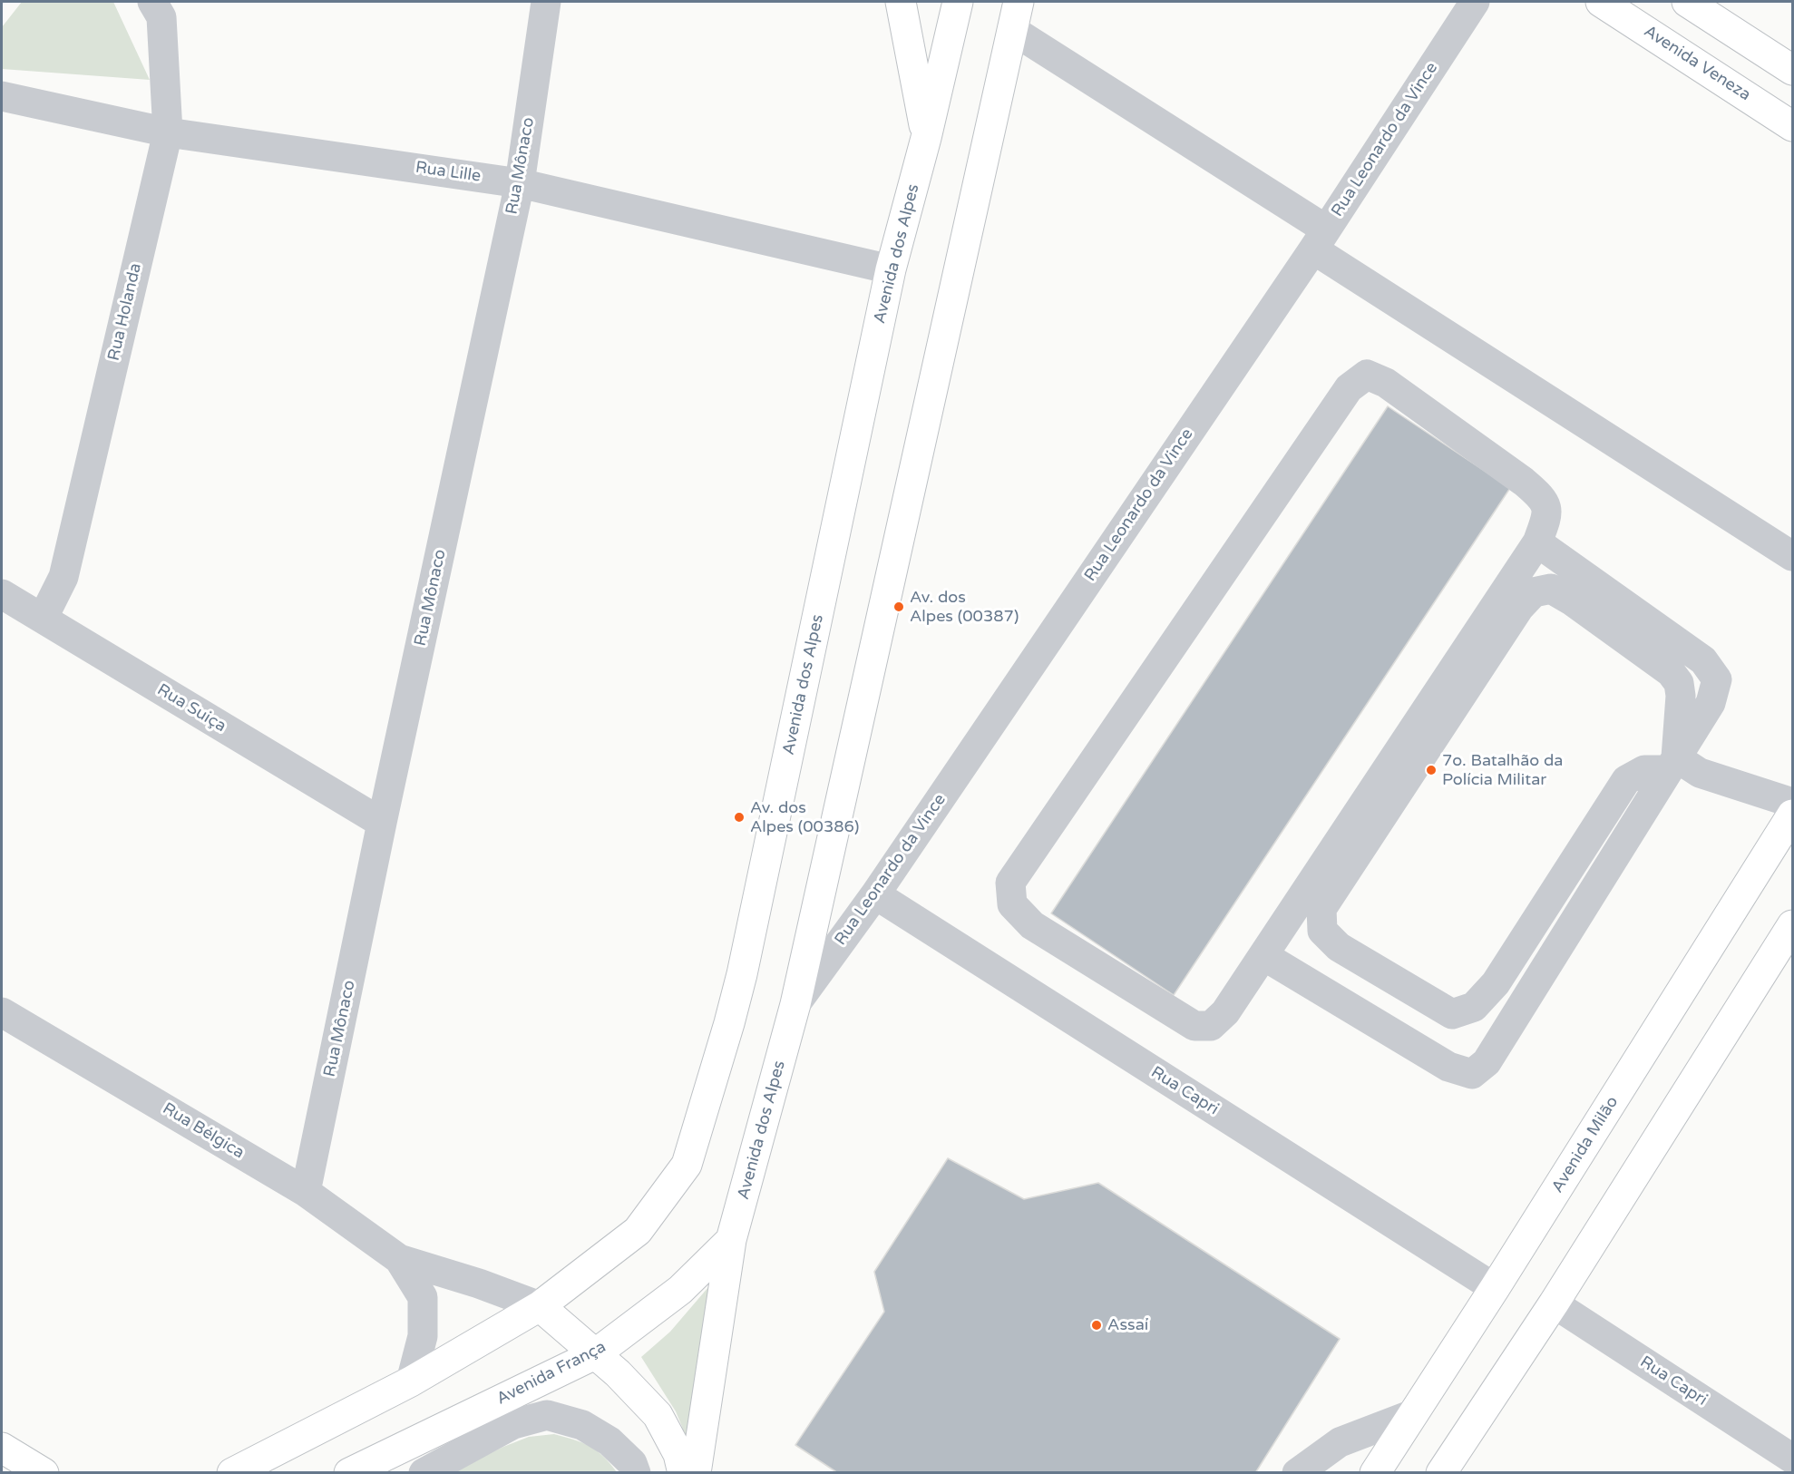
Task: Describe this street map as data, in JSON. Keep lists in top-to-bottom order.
{
  "streets": {
    "main road": [
      "Avenida Veneza",
      "Avenida dos Alpes",
      "Avenida Milão",
      "Avenida França"
    ],
    "street": [
      "Rua Leonardo da Vince",
      "Rua Mônaco",
      "Rua Lille",
      "Rua Holanda",
      "Rua Suiça",
      "Rua Capri",
      "Rua Bélgica"
    ]
  },
  "crossings": [
    ["Rua Leonardo da Vince", "Avenida dos Alpes"],
    ["Rua Leonardo da Vince", "Rua Capri"],
    ["Rua Mônaco", "Rua Lille"],
    ["Rua Mônaco", "Rua Suiça"],
    ["Rua Mônaco", "Rua Bélgica"],
    ["Rua Lille", "Avenida dos Alpes"],
    ["Rua Lille", "Rua Holanda"],
    ["Avenida dos Alpes", "Rua Bélgica"],
    ["Avenida dos Alpes", "Avenida França"],
    ["Rua Holanda", "Rua Suiça"],
    ["Rua Capri", "Avenida Milão"]
  ],
  "places": [
    "Av. dos Alpes (00387)",
    "7o. Batalhão da Polícia Militar",
    "Av. dos Alpes (00386)",
    "Assaí"
  ]
}
